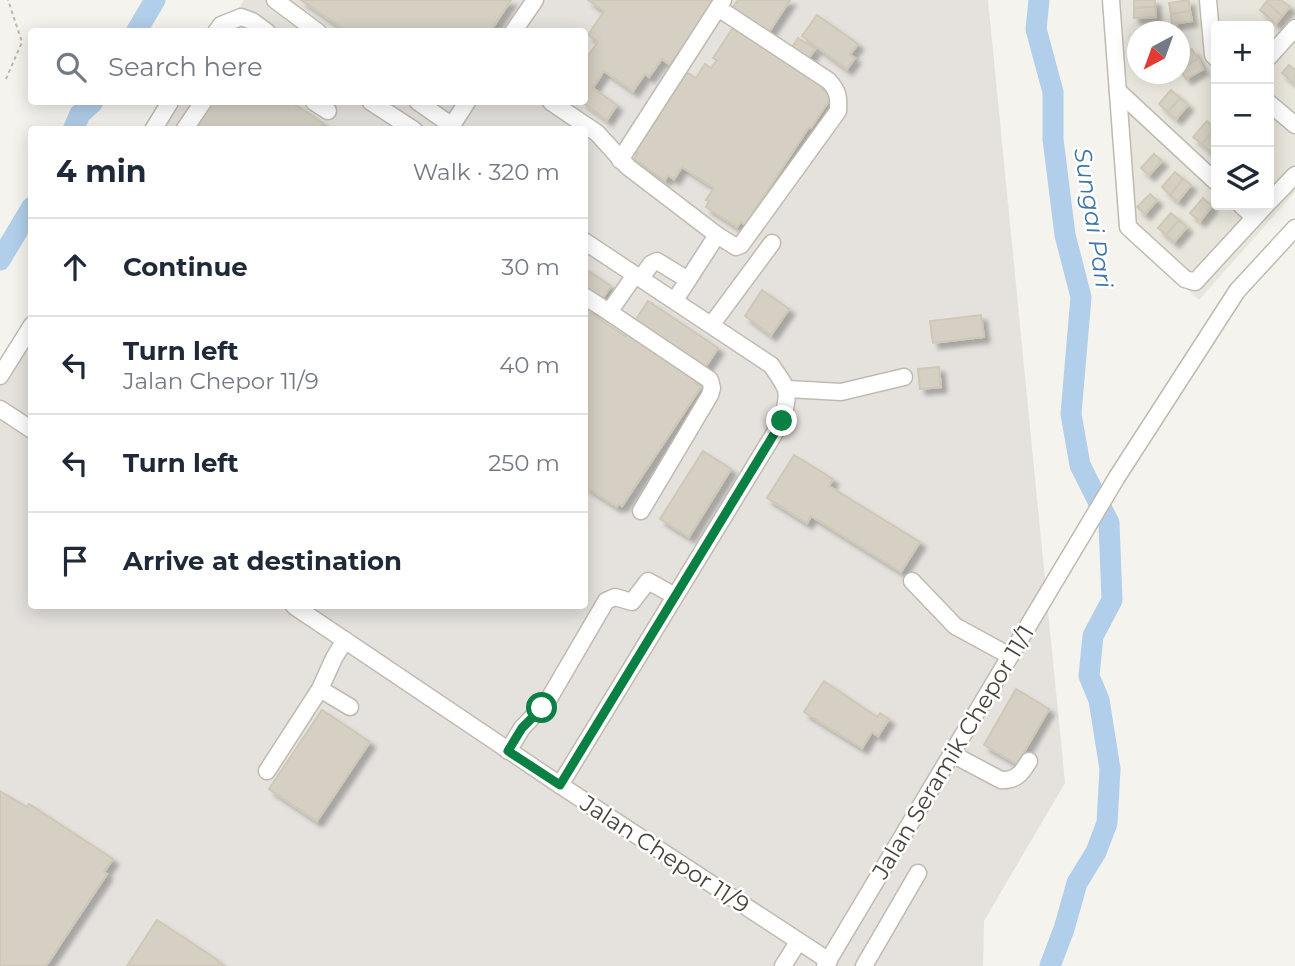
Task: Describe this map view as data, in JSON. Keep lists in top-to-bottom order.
{
  "streets": {
    "street": ["Jalan Seramik Chepor 11/1", "Jalan Chepor 11/9"]
  },
  "crossings": [
    ["Jalan Seramik Chepor 11/1", "Jalan Chepor 11/9"]
  ],
  "water": ["Sungai Pari"],
  "north": "bottom left",
  "page": {
    "map_buttons": ["+", "−"],
    "search": "Search here",
    "heading": ["4 min", "Walk · 320 m"],
    "list": [
      ["Continue", "30 m"],
      ["Turn left", "Jalan Chepor 11/9", "40 m"],
      ["Turn left", "250 m"],
      "Arrive at destination"
    ]
  }
}
